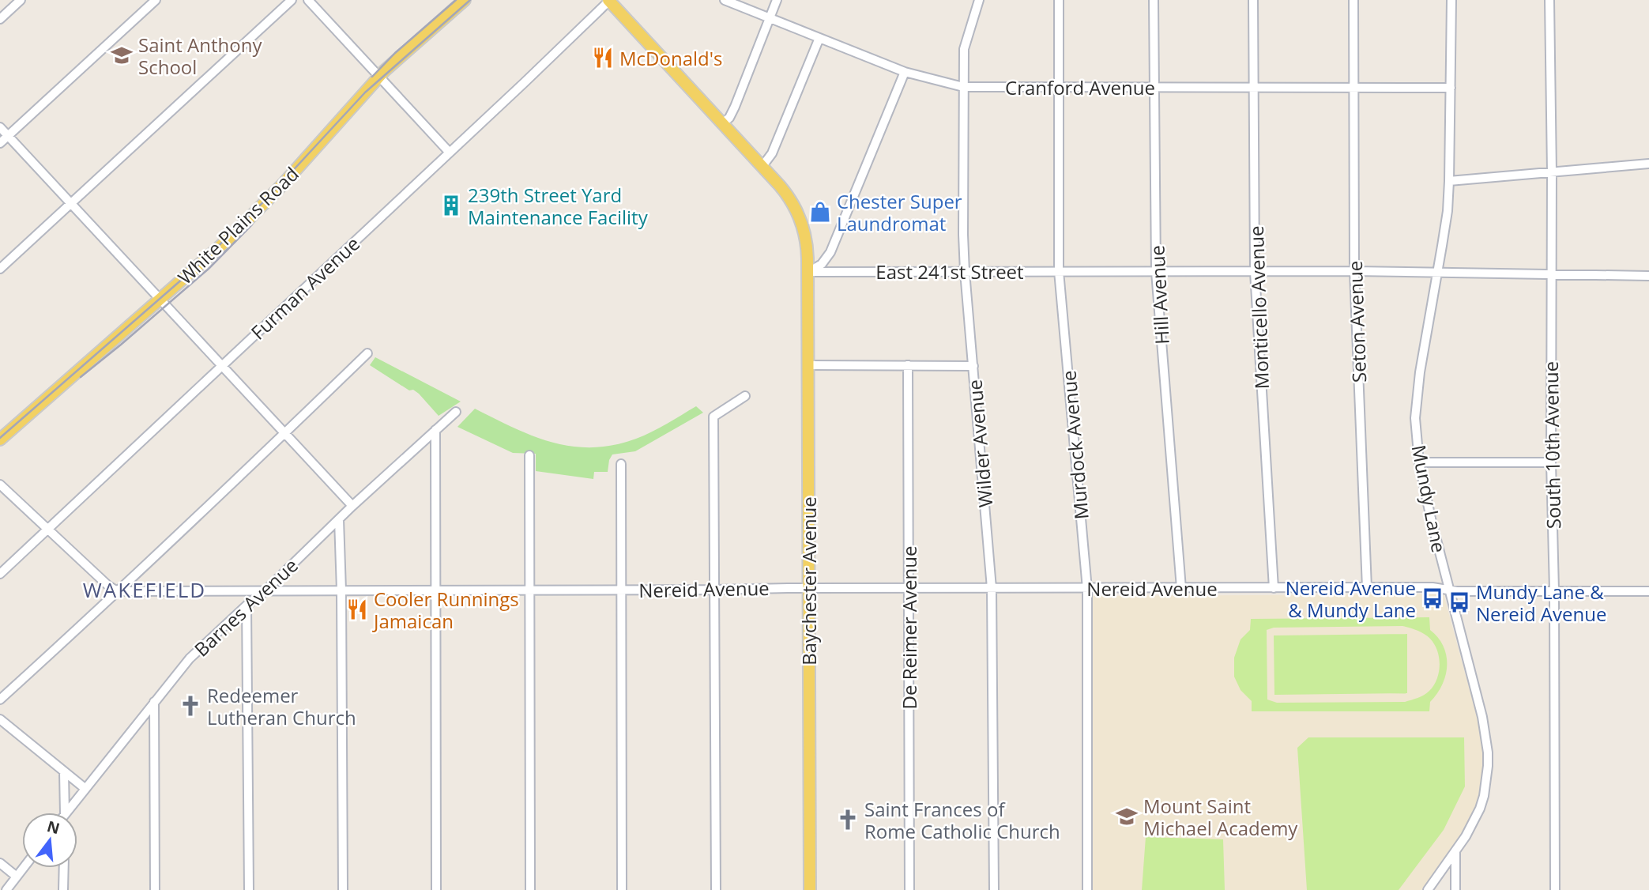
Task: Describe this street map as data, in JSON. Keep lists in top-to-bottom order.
{
  "streets": {
    "main road": ["White Plains Road", "Baychester Avenue"],
    "street": [
      "Cranford Avenue",
      "East 241st Street",
      "Furman Avenue",
      "Hill Avenue",
      "Monticello Avenue",
      "Seton Avenue",
      "Wilder Avenue",
      "Murdock Avenue",
      "South 10th Avenue",
      "Mundy Lane",
      "Nereid Avenue",
      "Barnes Avenue",
      "De Reimer Avenue"
    ]
  },
  "crossings": [
    ["Cranford Avenue", "Hill Avenue"],
    ["Cranford Avenue", "Monticello Avenue"],
    ["Cranford Avenue", "Seton Avenue"],
    ["Cranford Avenue", "Wilder Avenue"],
    ["Cranford Avenue", "Murdock Avenue"],
    ["Cranford Avenue", "Mundy Lane"],
    ["East 241st Street", "Hill Avenue"],
    ["East 241st Street", "Monticello Avenue"],
    ["East 241st Street", "Seton Avenue"],
    ["East 241st Street", "Wilder Avenue"],
    ["East 241st Street", "Murdock Avenue"],
    ["East 241st Street", "South 10th Avenue"],
    ["East 241st Street", "Mundy Lane"],
    ["East 241st Street", "Baychester Avenue"],
    ["Hill Avenue", "Nereid Avenue"],
    ["Monticello Avenue", "Nereid Avenue"],
    ["Seton Avenue", "Nereid Avenue"],
    ["Wilder Avenue", "Nereid Avenue"],
    ["Murdock Avenue", "Nereid Avenue"],
    ["South 10th Avenue", "Nereid Avenue"],
    ["Mundy Lane", "Nereid Avenue"],
    ["Baychester Avenue", "Nereid Avenue"],
    ["Nereid Avenue", "Barnes Avenue"],
    ["Nereid Avenue", "De Reimer Avenue"]
  ],
  "districts": ["WAKEFIELD"],
  "places": {
    "school or university": ["Saint Anthony School", "Mount Saint Michael Academy"],
    "restaurant": ["McDonald's", "Cooler Runnings Jamaican"],
    "building": ["239th Street Yard Maintenance Facility"],
    "shop": ["Chester Super Laundromat"],
    "bus stop": ["Nereid Avenue & Mundy Lane", "Mundy Lane & Nereid Avenue"],
    "church": ["Redeemer Lutheran Church", "Saint Frances of Rome Catholic Church"]
  },
  "north": "top"
}
